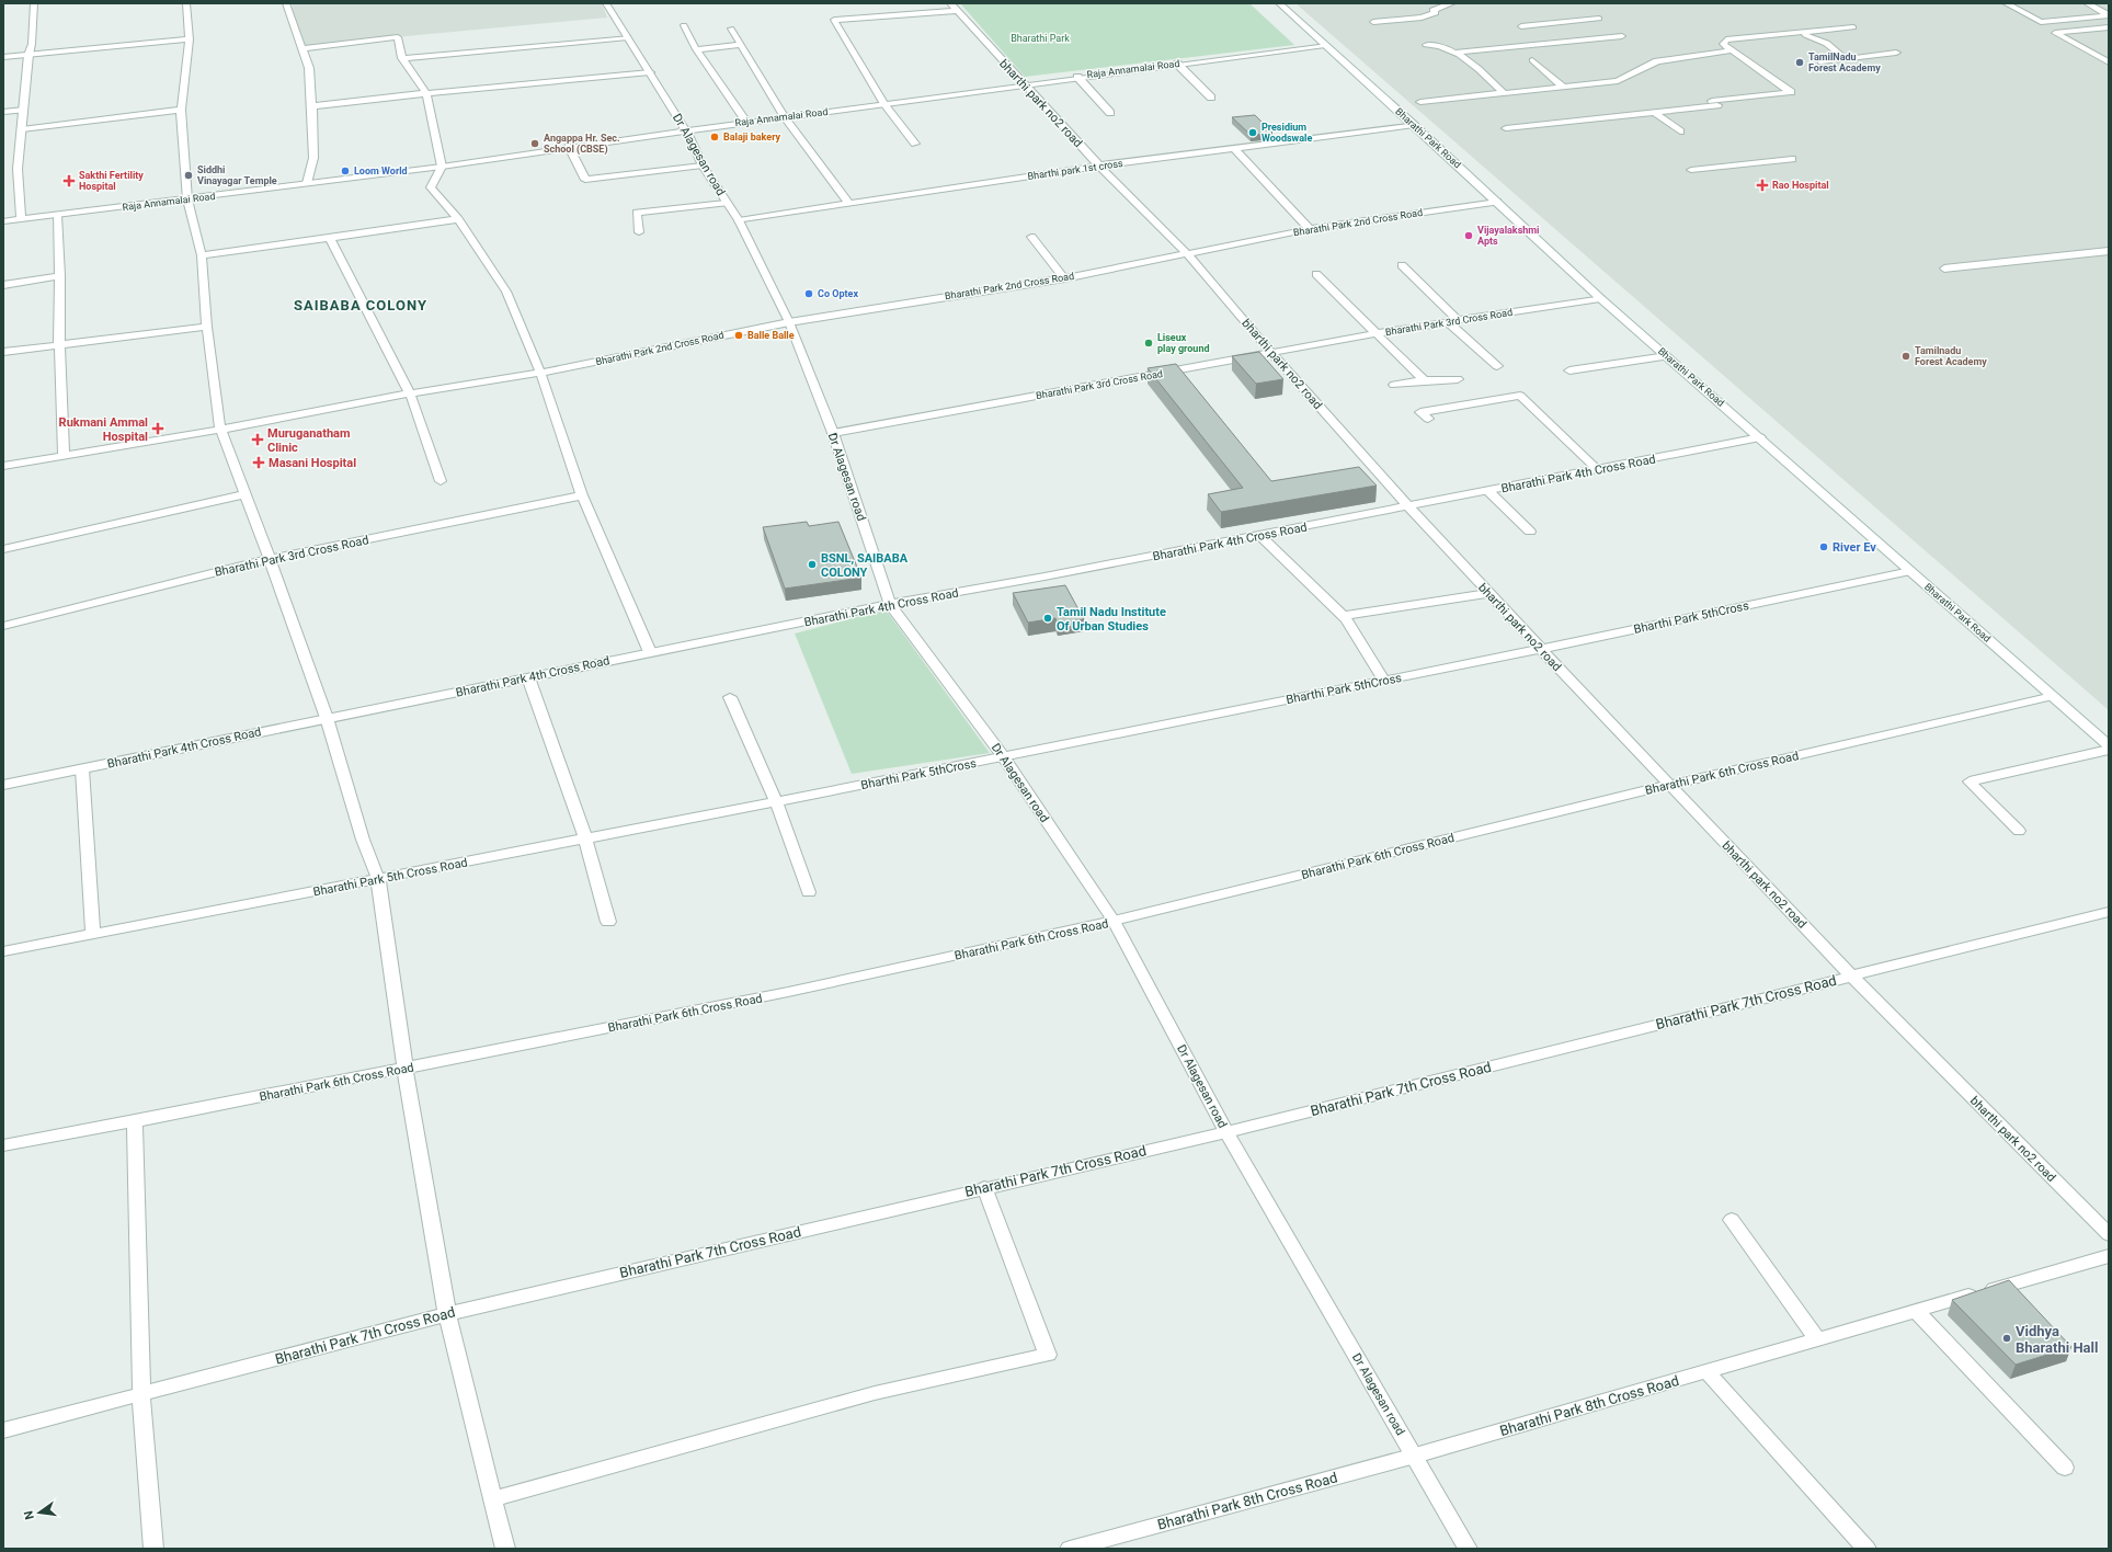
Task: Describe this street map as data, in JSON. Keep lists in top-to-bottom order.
{
  "streets": {
    "street": [
      "Raja Annamalai Road",
      "bharthi park no2 road",
      "Bharathi Park Road",
      "Dr Alagesan road",
      "Bharthi park 1st cross",
      "Bharathi Park 2nd Cross Road",
      "Bharathi Park 3rd Cross Road",
      "Bharathi Park 4th Cross Road",
      "Bharthi Park 5thCross",
      "Bharathi Park 6th Cross Road",
      "Bharathi Park 5th Cross Road",
      "Bharathi Park 7th Cross Road",
      "Bharathi Park 8th Cross Road"
    ]
  },
  "crossings": [
    ["Raja Annamalai Road", "bharthi park no2 road"],
    ["Raja Annamalai Road", "Bharathi Park Road"],
    ["Raja Annamalai Road", "Dr Alagesan road"],
    ["bharthi park no2 road", "Bharthi park 1st cross"],
    ["bharthi park no2 road", "Bharathi Park 2nd Cross Road"],
    ["bharthi park no2 road", "Bharathi Park 3rd Cross Road"],
    ["bharthi park no2 road", "Bharathi Park 4th Cross Road"],
    ["bharthi park no2 road", "Bharthi Park 5thCross"],
    ["bharthi park no2 road", "Bharathi Park 6th Cross Road"],
    ["bharthi park no2 road", "Bharathi Park 7th Cross Road"],
    ["Bharathi Park Road", "Bharthi park 1st cross"],
    ["Bharathi Park Road", "Bharathi Park 2nd Cross Road"],
    ["Bharathi Park Road", "Bharathi Park 3rd Cross Road"],
    ["Bharathi Park Road", "Bharathi Park 4th Cross Road"],
    ["Bharathi Park Road", "Bharthi Park 5thCross"],
    ["Bharathi Park Road", "Bharathi Park 6th Cross Road"],
    ["Dr Alagesan road", "Bharthi park 1st cross"],
    ["Dr Alagesan road", "Bharathi Park 2nd Cross Road"],
    ["Dr Alagesan road", "Bharathi Park 3rd Cross Road"],
    ["Dr Alagesan road", "Bharathi Park 4th Cross Road"],
    ["Dr Alagesan road", "Bharthi Park 5thCross"],
    ["Dr Alagesan road", "Bharathi Park 6th Cross Road"],
    ["Dr Alagesan road", "Bharathi Park 7th Cross Road"],
    ["Dr Alagesan road", "Bharathi Park 8th Cross Road"],
    ["Bharthi Park 5thCross", "Bharathi Park 5th Cross Road"]
  ],
  "districts": ["SAIBABA COLONY"],
  "parks": ["Bharathi Park"],
  "places": {
    "other": [
      "TamilNadu Forest Academy",
      "Presidium Woodswale",
      "Balaji bakery",
      "Angappa Hr. Sec. School (CBSE)",
      "Loom World",
      "Siddhi Vinayagar Temple",
      "Vijayalakshmi Apts",
      "Co Optex",
      "Balle Balle",
      "Liseux play ground",
      "Tamilnadu Forest Academy",
      "River Ev",
      "BSNL, SAIBABA COLONY",
      "Tamil Nadu Institute Of Urban Studies",
      "Vidhya Bharathi Hall"
    ],
    "health": [
      "Sakthi Fertility Hospital",
      "Rao Hospital",
      "Rukmani Ammal Hospital",
      "Muruganatham Clinic",
      "Masani Hospital"
    ]
  },
  "north": "left"
}
